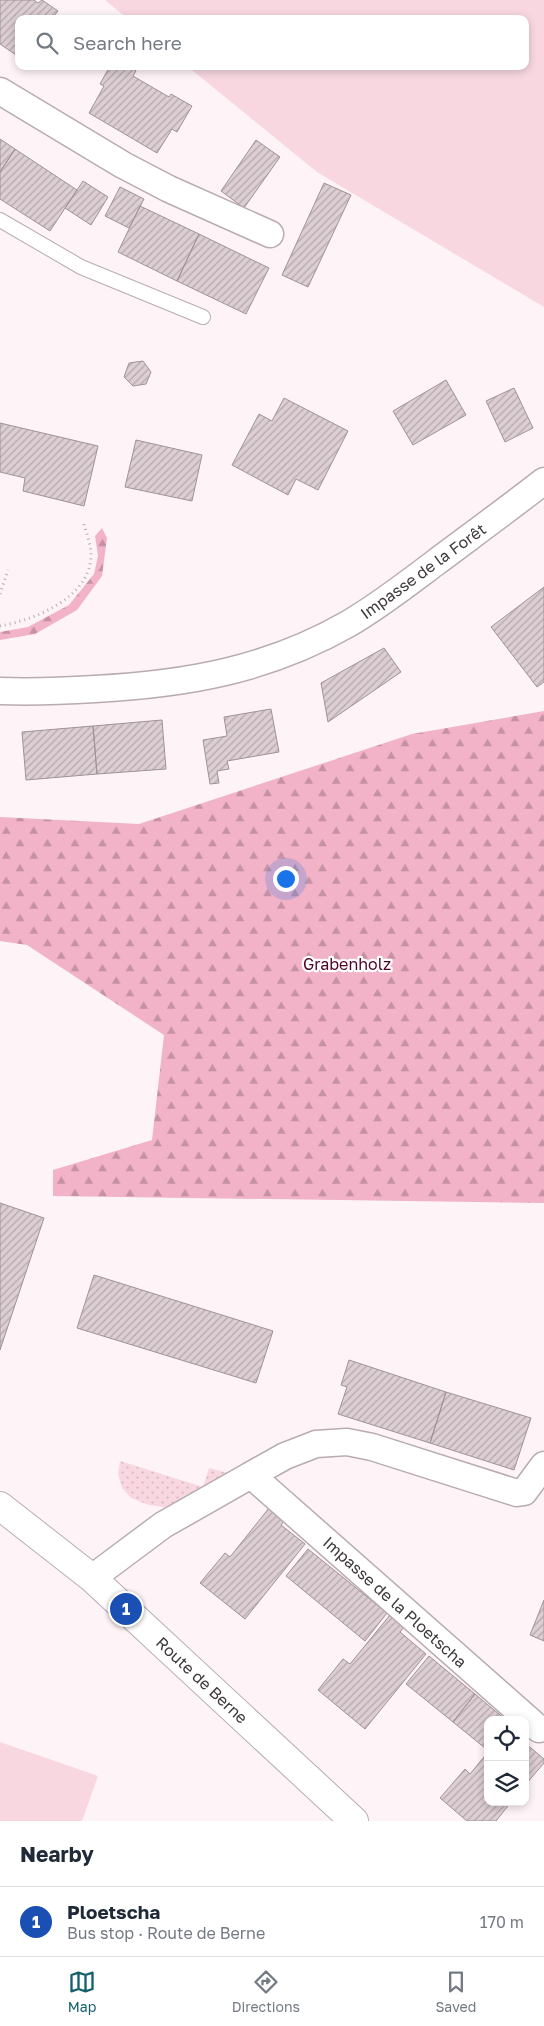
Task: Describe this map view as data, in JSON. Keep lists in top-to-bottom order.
{
  "streets": {
    "main road": ["Route de Berne"],
    "street": ["Impasse de la Forêt", "Impasse de la Ploetscha"]
  },
  "parks": ["Grabenholz"],
  "page": {
    "search": "Search here",
    "pins": "1",
    "heading": "Nearby",
    "list": [
      {
        "mark": "1",
        "name": "Ploetscha",
        "note": "Bus stop · Route de Berne",
        "value": "170 m"
      }
    ],
    "nav": ["Map", "Directions", "Saved"]
  }
}
